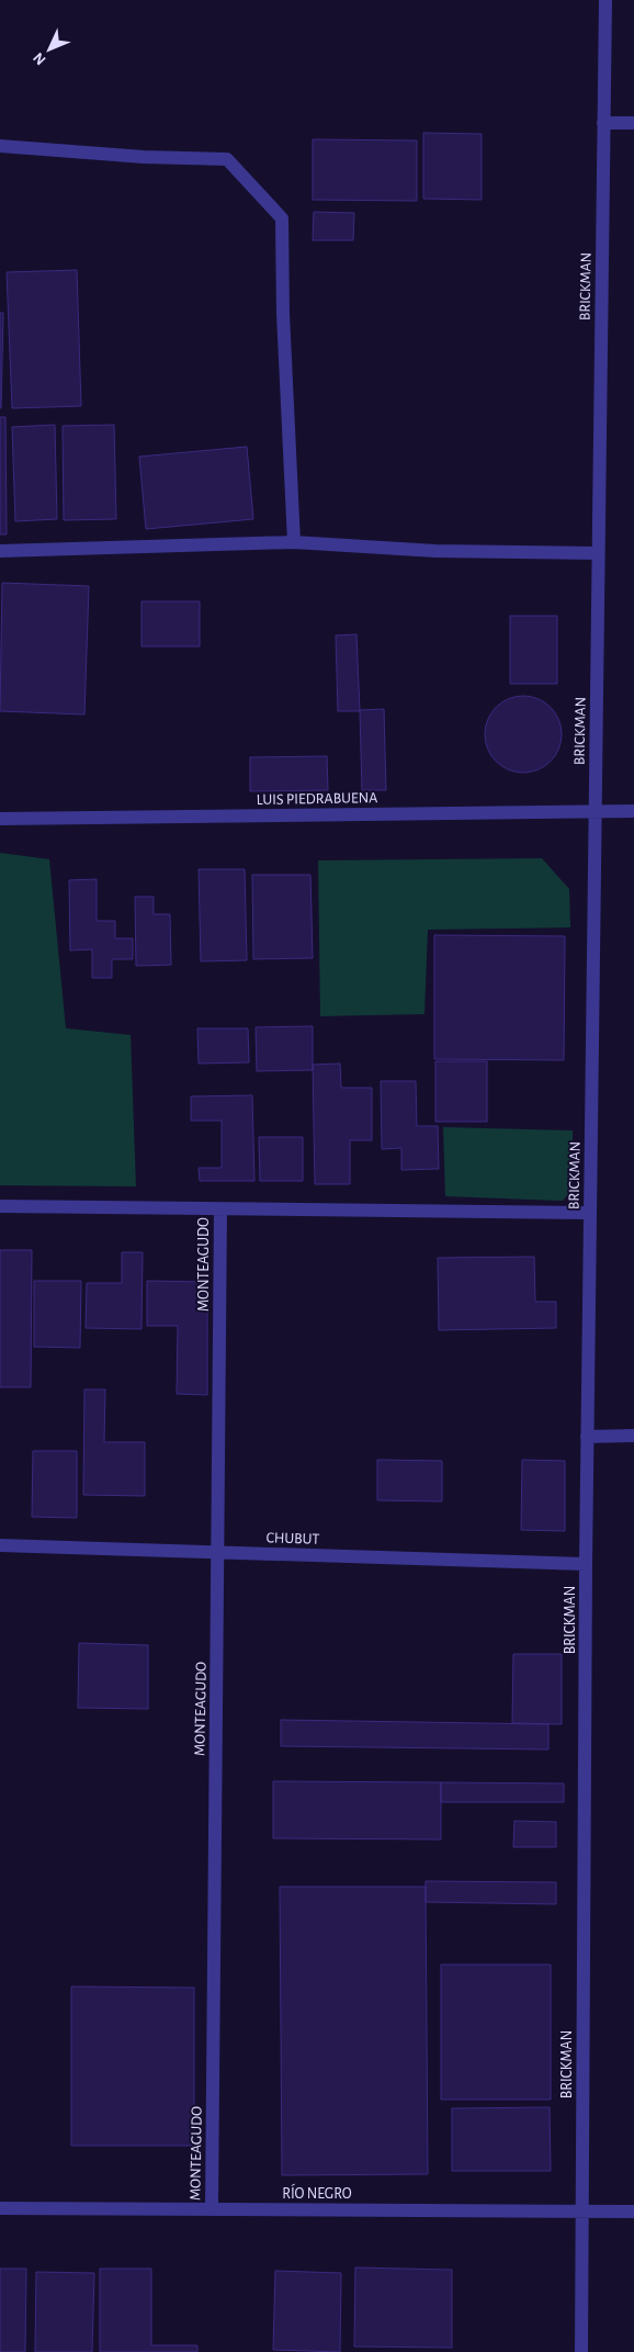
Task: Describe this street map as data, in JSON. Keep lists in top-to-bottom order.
{
  "streets": {
    "street": [
      "BRICKMAN",
      "LUIS PIEDRABUENA",
      "MONTEAGUDO",
      "CHUBUT",
      "RÍO NEGRO"
    ]
  },
  "crossings": [
    ["BRICKMAN", "LUIS PIEDRABUENA"],
    ["BRICKMAN", "CHUBUT"],
    ["BRICKMAN", "RÍO NEGRO"],
    ["MONTEAGUDO", "CHUBUT"],
    ["MONTEAGUDO", "RÍO NEGRO"]
  ],
  "north": "bottom left"
}
